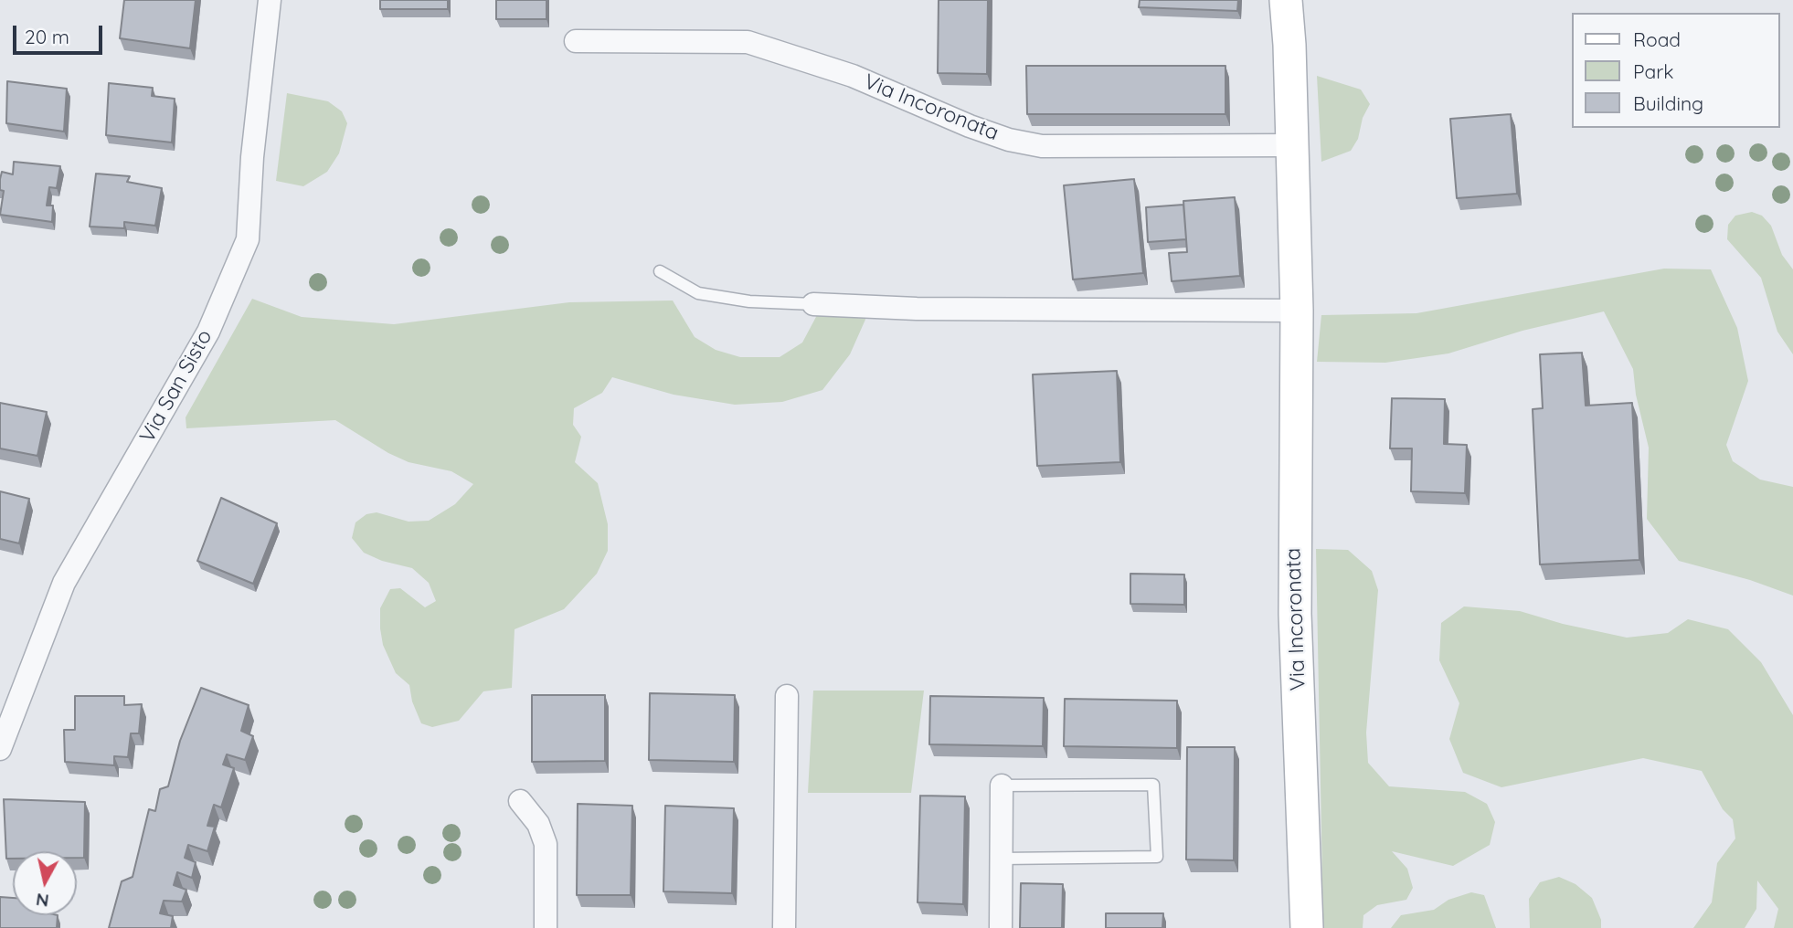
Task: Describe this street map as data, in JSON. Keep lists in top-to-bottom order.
{
  "streets": {
    "main road": ["Via Incoronata"],
    "street": ["Via San Sisto"]
  },
  "legend": ["Road", "Park", "Building"],
  "scale_bar": "20 m",
  "north": "bottom"
}
